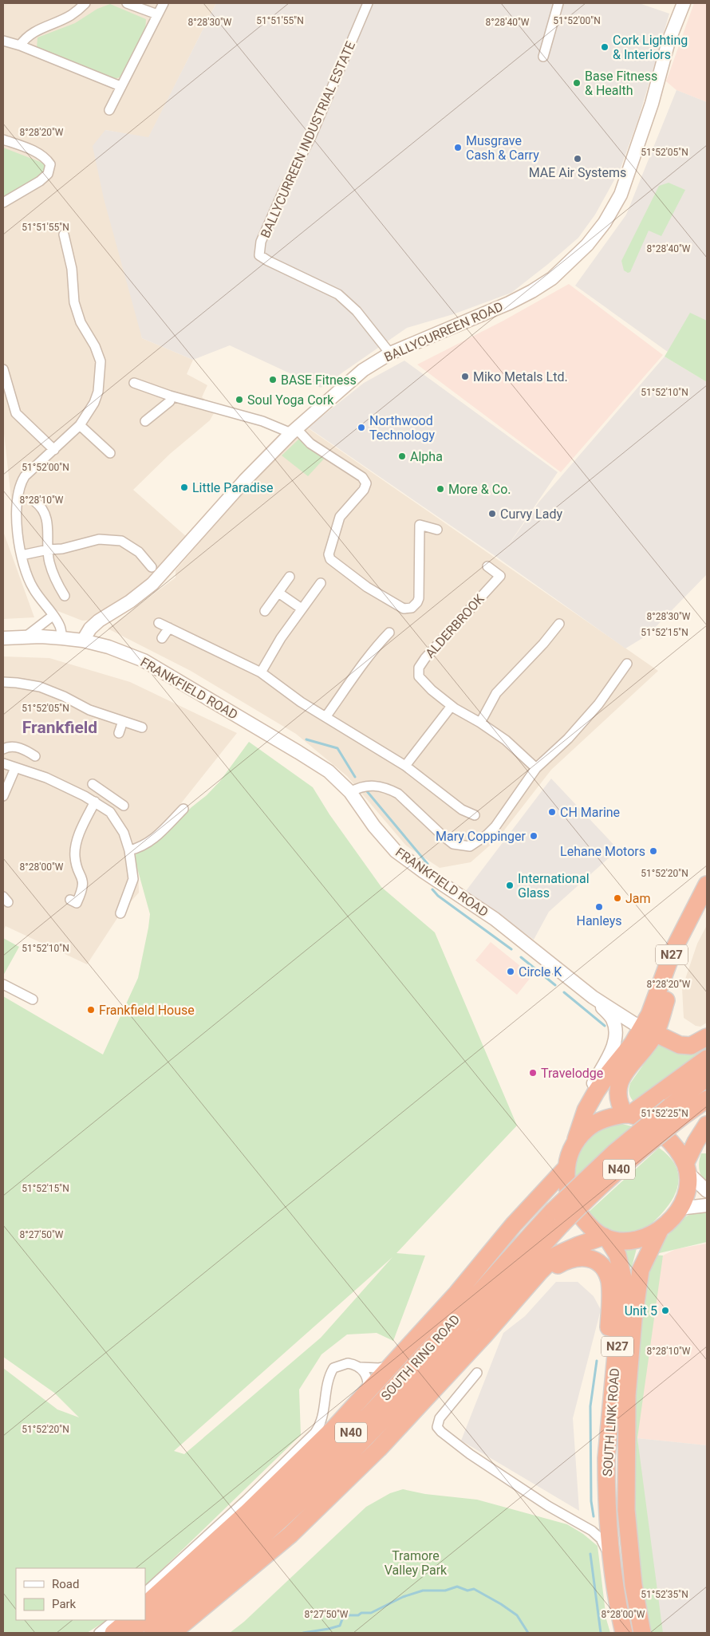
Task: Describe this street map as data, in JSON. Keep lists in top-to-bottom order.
{
  "streets": {
    "highway": [
      "N27",
      "N40",
      "SOUTH RING ROAD",
      "SOUTH LINK ROAD"
    ],
    "main road": ["BALLYCURREEN ROAD", "FRANKFIELD ROAD"],
    "street": ["BALLYCURREEN INDUSTRIAL ESTATE", "ALDERBROOK"]
  },
  "crossings": [
    ["BALLYCURREEN INDUSTRIAL ESTATE", "BALLYCURREEN ROAD"],
    ["BALLYCURREEN ROAD", "FRANKFIELD ROAD"],
    ["FRANKFIELD ROAD", "N27"],
    ["N27", "SOUTH LINK ROAD"]
  ],
  "districts": ["Frankfield"],
  "parks": ["Tramore Valley Park"],
  "places": [
    "Cork Lighting & Interiors",
    "Base Fitness & Health",
    "Musgrave Cash & Carry",
    "MAE Air Systems",
    "Miko Metals Ltd.",
    "BASE Fitness",
    "Soul Yoga Cork",
    "Northwood Technology",
    "Alpha",
    "Little Paradise",
    "More & Co.",
    "Curvy Lady",
    "CH Marine",
    "Mary Coppinger",
    "Lehane Motors",
    "International Glass",
    "Jam",
    "Hanleys",
    "Circle K",
    "Frankfield House",
    "Travelodge",
    "Unit 5"
  ],
  "legend": ["Road", "Park"],
  "coordinates": [
    "51°51'55\"N",
    "51°52'00\"N",
    "8°28'40\"W",
    "8°28'30\"W",
    "8°28'20\"W",
    "51°52'05\"N",
    "51°52'10\"N",
    "8°28'10\"W",
    "51°52'15\"N",
    "8°28'00\"W",
    "51°52'20\"N",
    "51°52'25\"N",
    "8°27'50\"W",
    "51°52'35\"N"
  ]
}
